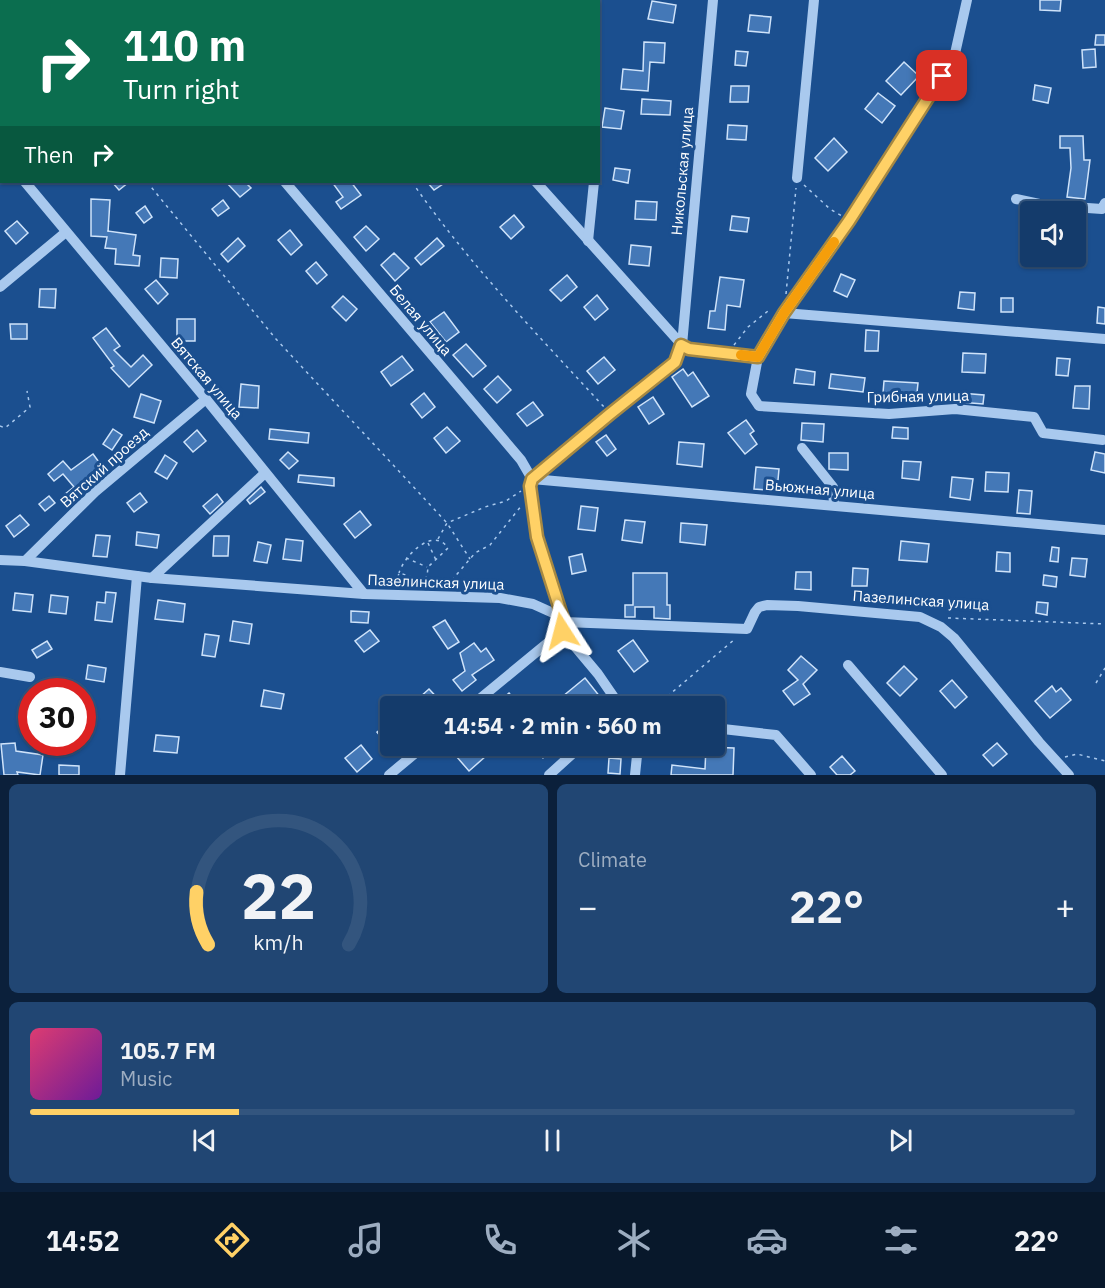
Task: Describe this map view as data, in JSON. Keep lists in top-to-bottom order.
{
  "streets": {
    "street": [
      "Никольская улица",
      "Белая улица",
      "Вятская улица",
      "Грибная улица",
      "Вятский проезд",
      "Вьюжная улица",
      "Пазелинская улица"
    ]
  },
  "crossings": [
    ["Белая улица", "Вьюжная улица"],
    ["Вятская улица", "Вятский проезд"],
    ["Вятская улица", "Пазелинская улица"],
    ["Вятский проезд", "Пазелинская улица"]
  ],
  "page": {
    "turn": ["110 m", "Turn right"],
    "then": "Then",
    "limit": "30",
    "trip": "14:54 · 2 min · 560 m",
    "tile": "Climate",
    "heat": ["−", "22°", "+"],
    "song": ["105.7 FM", "Music"],
    "tabs": ["14:52", "22°"],
    "gauge": ["22", "km/h"]
  }
}
